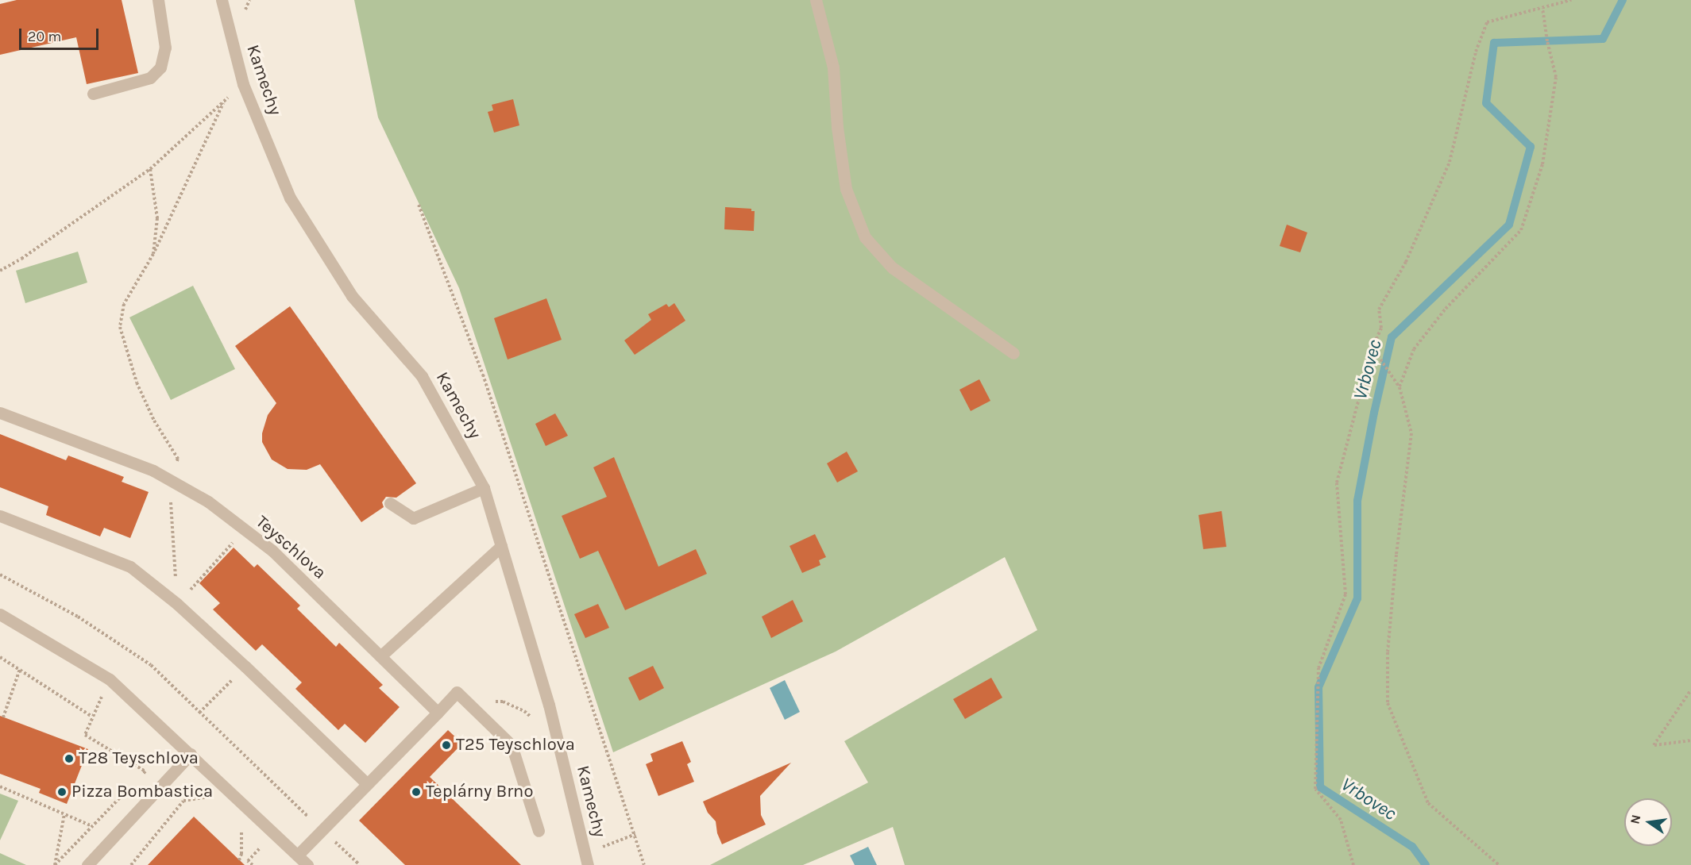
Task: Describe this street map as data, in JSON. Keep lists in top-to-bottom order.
{
  "streets": {
    "street": ["Kamechy", "Teyschlova"]
  },
  "water": ["Vrbovec"],
  "places": [
    "T25 Teyschlova",
    "T28 Teyschlova",
    "Pizza Bombastica",
    "Teplárny Brno"
  ],
  "scale_bar": "20 m",
  "north": "left"
}
